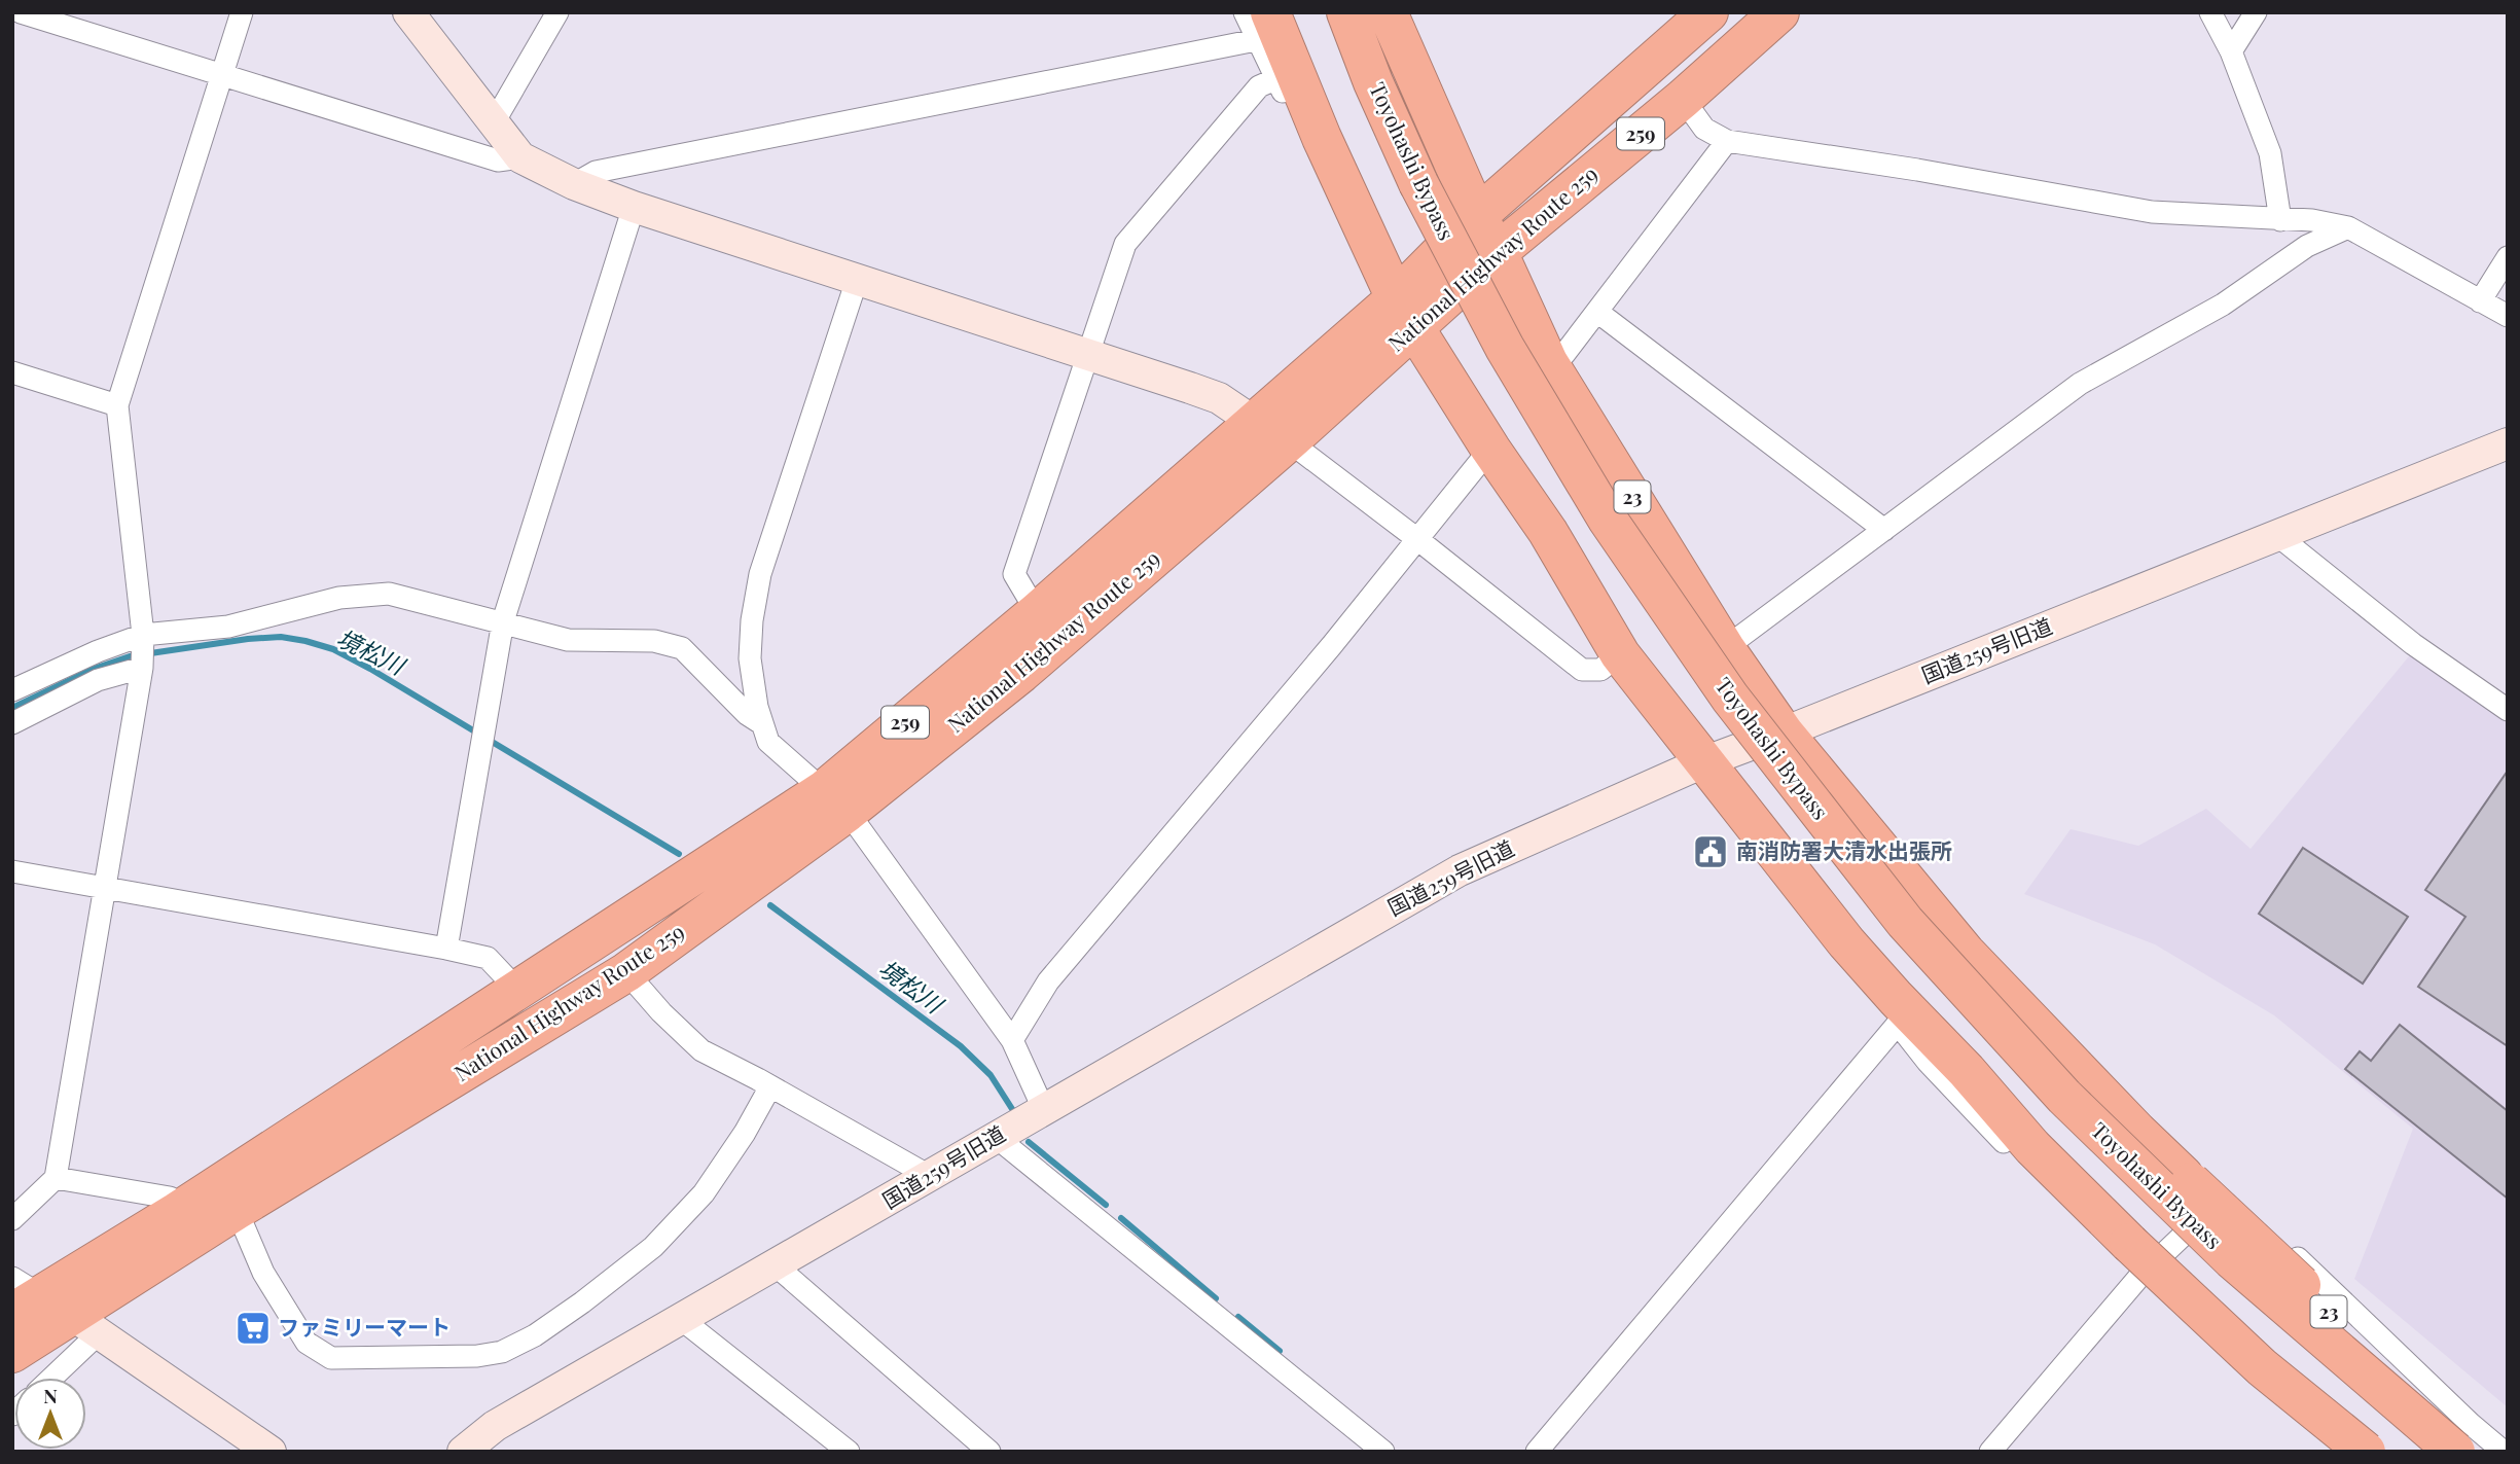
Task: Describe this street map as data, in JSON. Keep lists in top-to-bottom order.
{
  "streets": {
    "highway": [
      "259",
      "Toyohashi Bypass",
      "National Highway Route 259",
      "23"
    ],
    "street": ["国道259号旧道"]
  },
  "crossings": [
    ["Toyohashi Bypass", "23"],
    ["National Highway Route 259", "23"],
    ["23", "国道259号旧道"]
  ],
  "water": ["境松川"],
  "places": {
    "public building": ["南消防署大清水出張所"],
    "supermarket": ["ファミリーマート"]
  },
  "north": "top"
}
